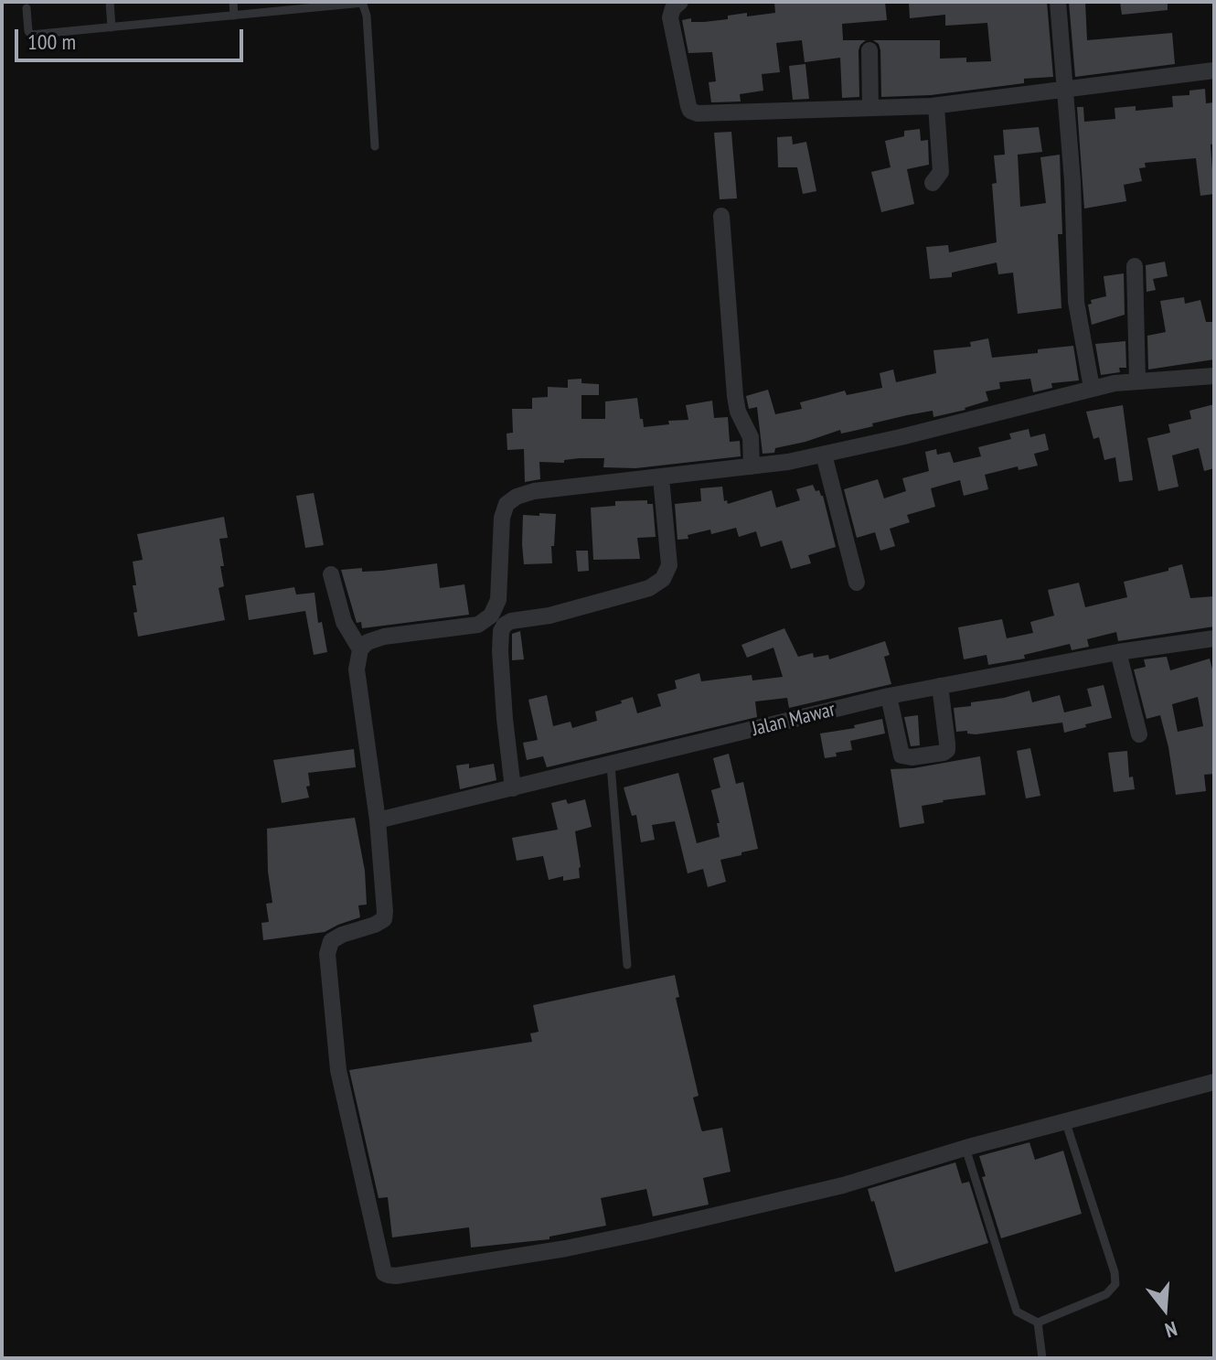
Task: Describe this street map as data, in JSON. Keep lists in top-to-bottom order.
{
  "streets": {
    "street": ["Jalan Mawar"]
  },
  "scale_bar": "100 m",
  "north": "bottom"
}
